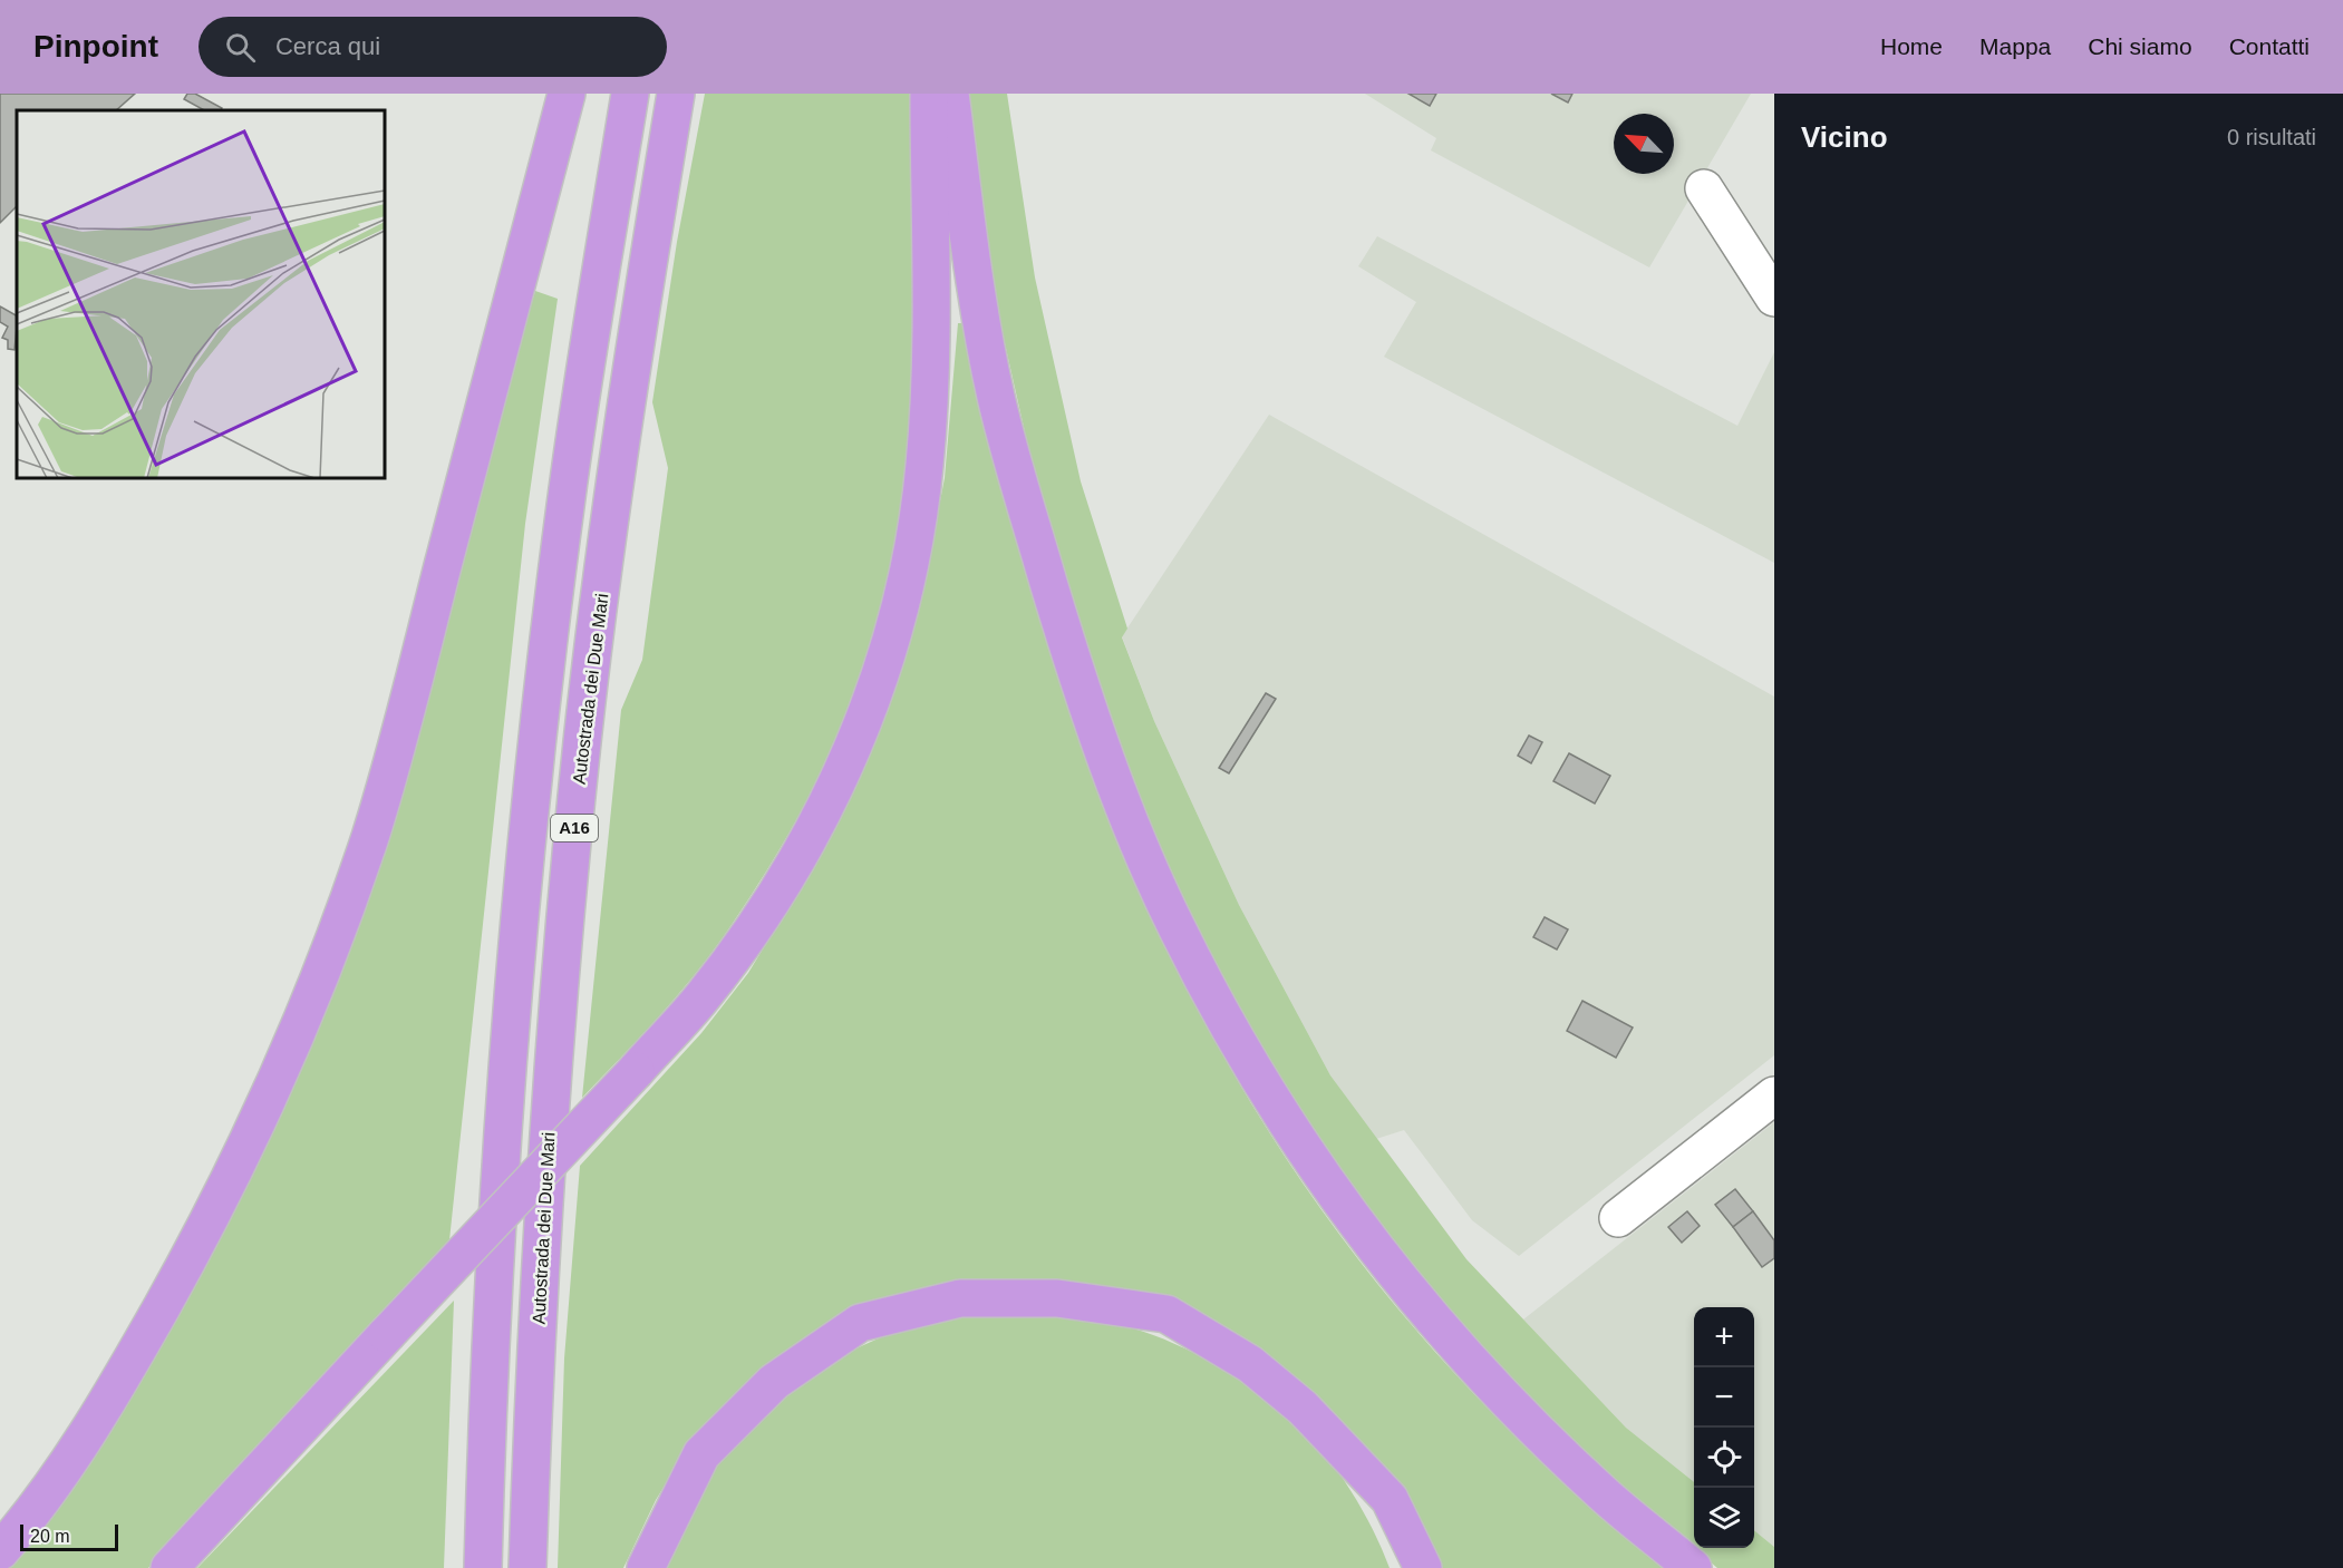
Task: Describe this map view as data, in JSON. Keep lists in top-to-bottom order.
{
  "streets": {
    "highway": ["Autostrada dei Due Mari", "A16"]
  },
  "scale_bar": "20 m",
  "north": "top left",
  "page": {
    "header": "Pinpoint",
    "search": "Cerca qui",
    "nav": [
      "Home",
      "Mappa",
      "Chi siamo",
      "Contatti"
    ],
    "heading": ["Vicino", "0 risultati"],
    "map_buttons": ["+", "−"],
    "scale": "20 m"
  }
}
